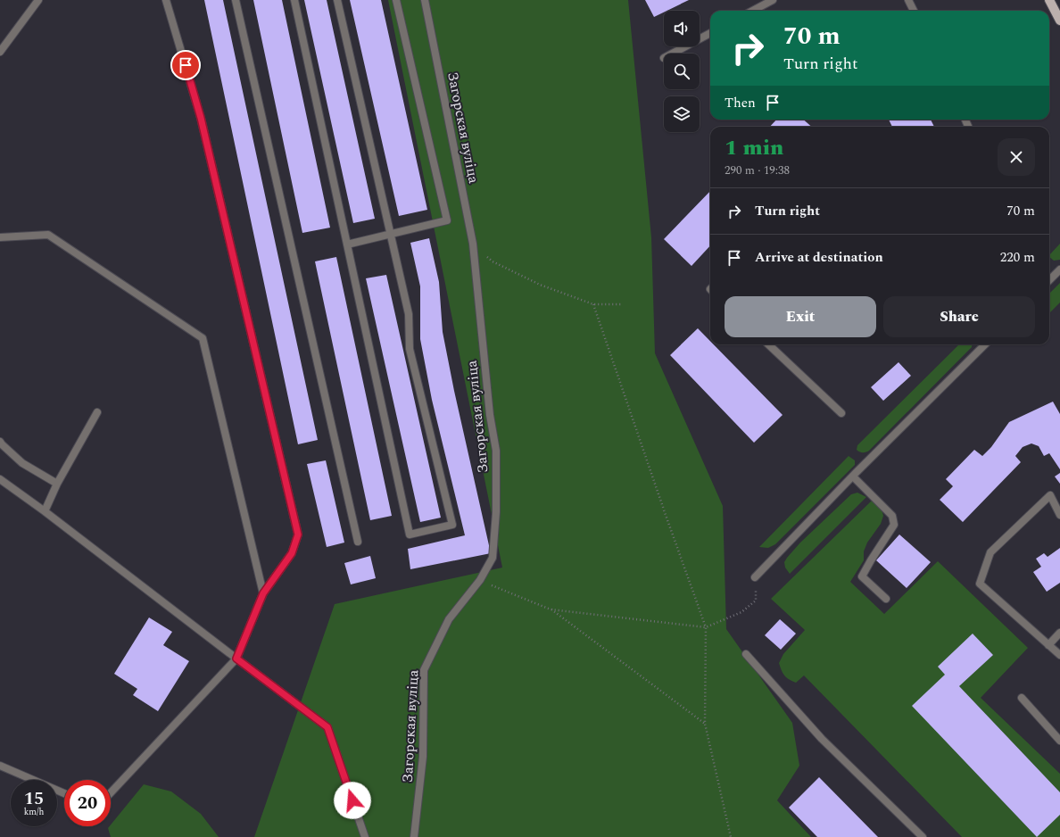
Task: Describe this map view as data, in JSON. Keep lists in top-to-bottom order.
{
  "streets": {
    "street": ["Загорская вуліца"]
  },
  "page": {
    "turn": ["70 m", "Turn right"],
    "then": "Then",
    "heading": ["1 min", "290 m · 19:38"],
    "list": [
      {
        "name": "Turn right",
        "value": "70 m"
      },
      {
        "name": "Arrive at destination",
        "value": "220 m"
      }
    ],
    "buttons": ["Exit", "Share"],
    "speed": "15 km/h",
    "limit": "20"
  }
}
